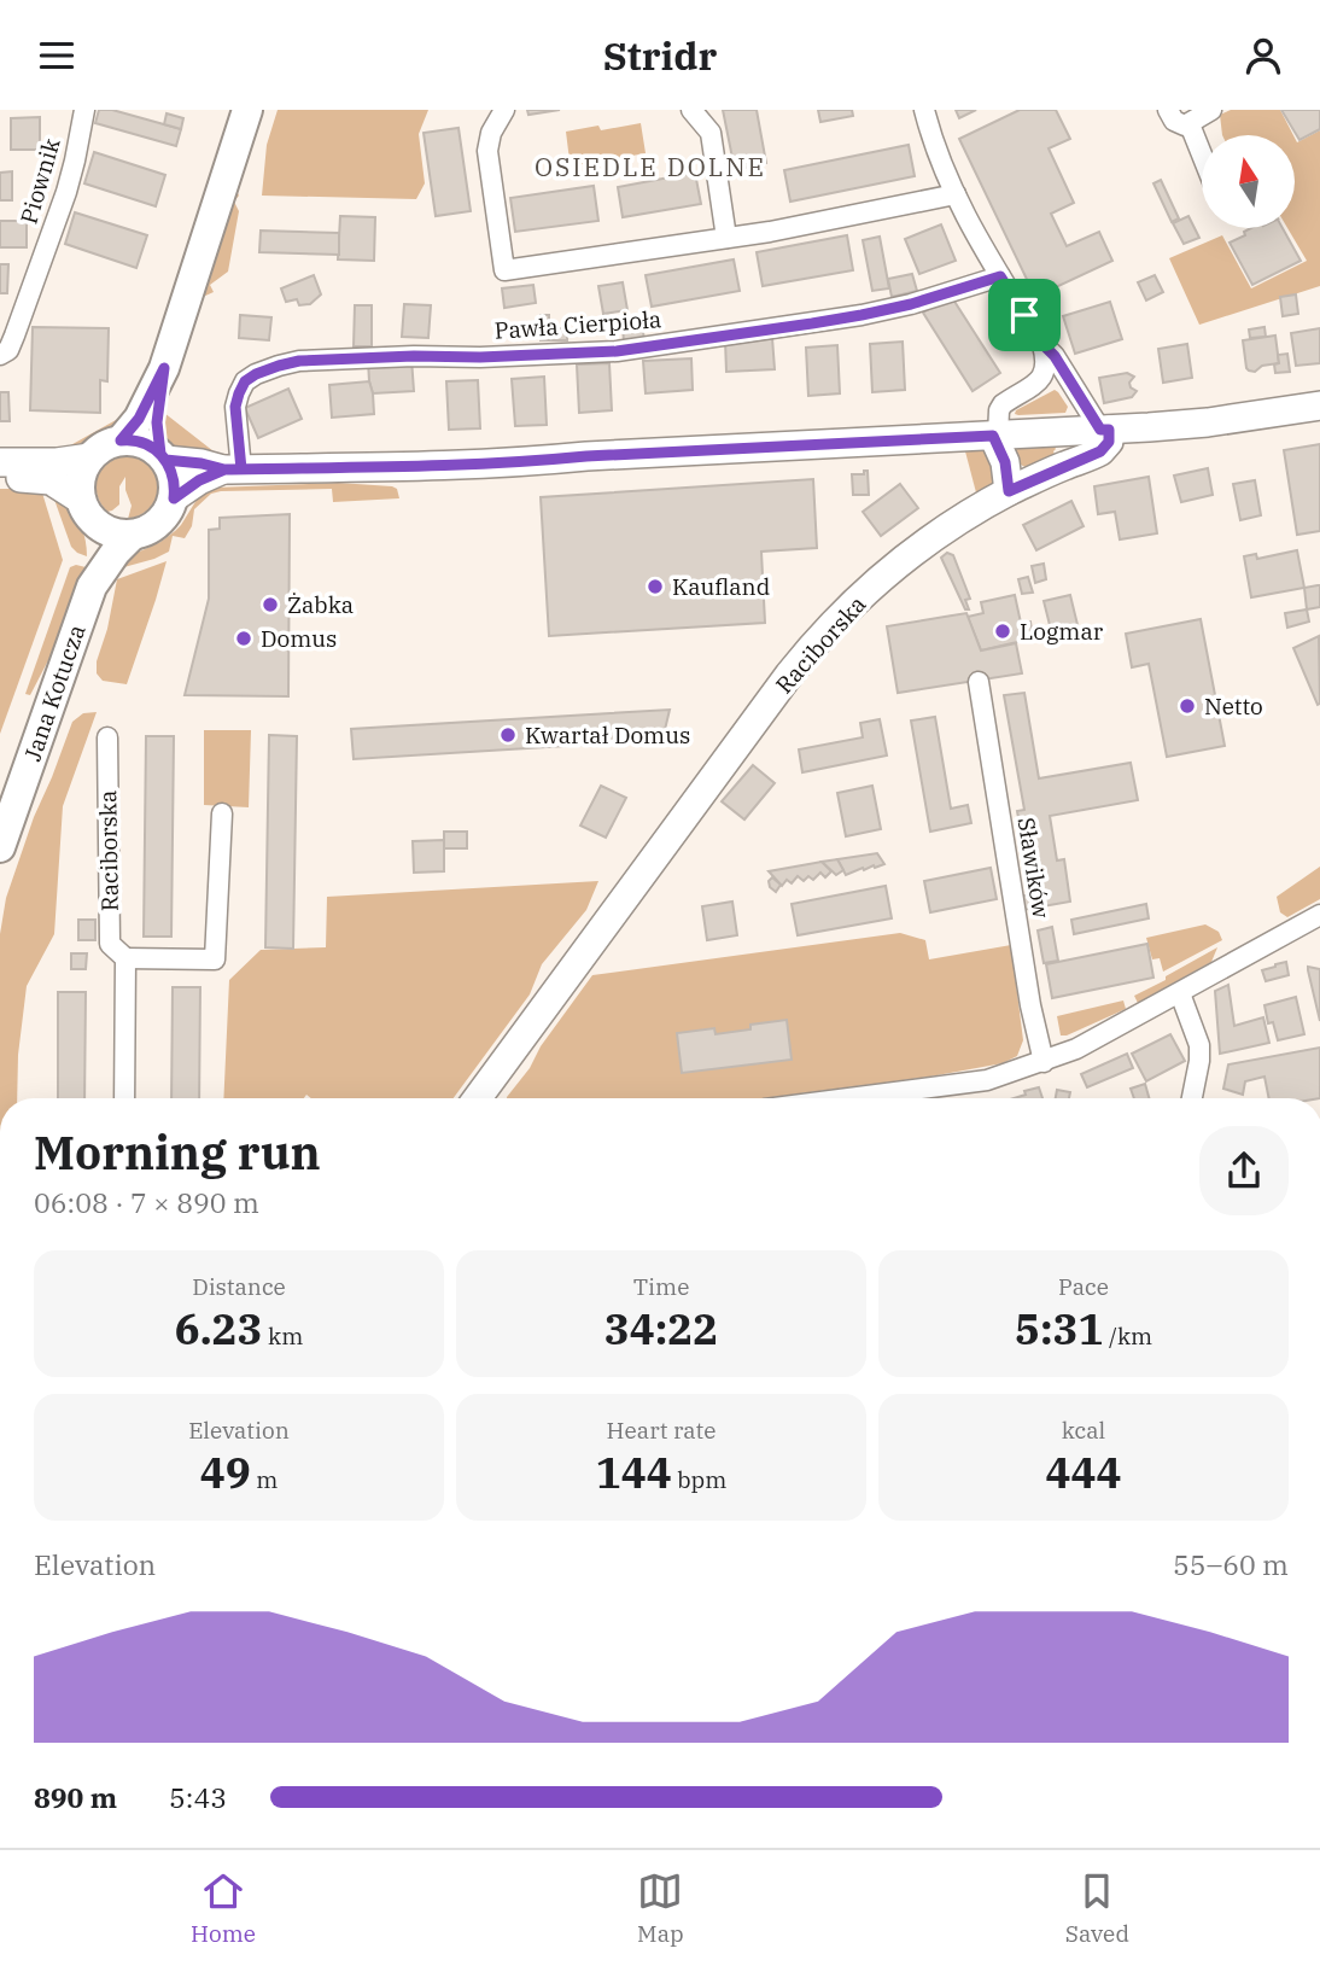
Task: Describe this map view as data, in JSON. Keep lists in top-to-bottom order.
{
  "streets": {
    "main road": ["Jana Kotucza"],
    "street": [
      "Piownik",
      "Pawła Cierpioła",
      "Raciborska",
      "Sławików"
    ]
  },
  "districts": ["OSIEDLE DOLNE"],
  "places": [
    "Kaufland",
    "Żabka",
    "Logmar",
    "Domus",
    "Netto",
    "Kwartał Domus"
  ],
  "north": "top",
  "page": {
    "header": "Stridr",
    "heading": ["Morning run", "06:08 · 7 × 890 m"],
    "stats": [
      ["Distance", "6.23 km"],
      ["Time", "34:22"],
      ["Pace", "5:31 /km"],
      ["Elevation", "49 m"],
      ["Heart rate", "144 bpm"],
      ["kcal", "444"]
    ],
    "chart": ["Elevation", "55–60 m"],
    "list": [
      {
        "name": "890 m",
        "note": "5:43"
      }
    ],
    "tabs": ["Home", "Map", "Saved"]
  }
}
